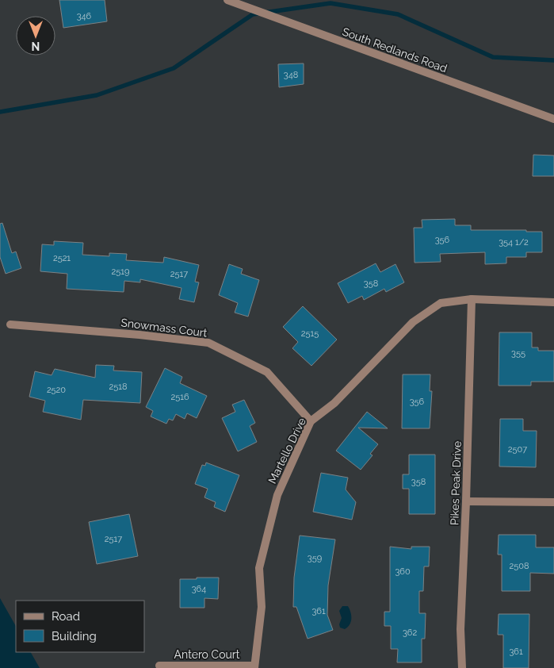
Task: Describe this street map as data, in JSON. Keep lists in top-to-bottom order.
{
  "streets": {
    "street": [
      "South Redlands Road",
      "Snowmass Court",
      "Martello Drive",
      "Pikes Peak Drive",
      "Antero Court"
    ]
  },
  "crossings": [
    ["Snowmass Court", "Martello Drive"],
    ["Martello Drive", "Pikes Peak Drive"],
    ["Martello Drive", "Antero Court"]
  ],
  "house_numbers": [
    "346",
    "348",
    "356",
    "354 1/2",
    "2521",
    "2519",
    "2517",
    "358",
    "2515",
    "355",
    "2518",
    "2520",
    "2516",
    "356",
    "2507",
    "358",
    "2517",
    "359",
    "2508",
    "360",
    "364",
    "361",
    "362",
    "361"
  ],
  "legend": ["Road", "Building"],
  "north": "bottom"
}
